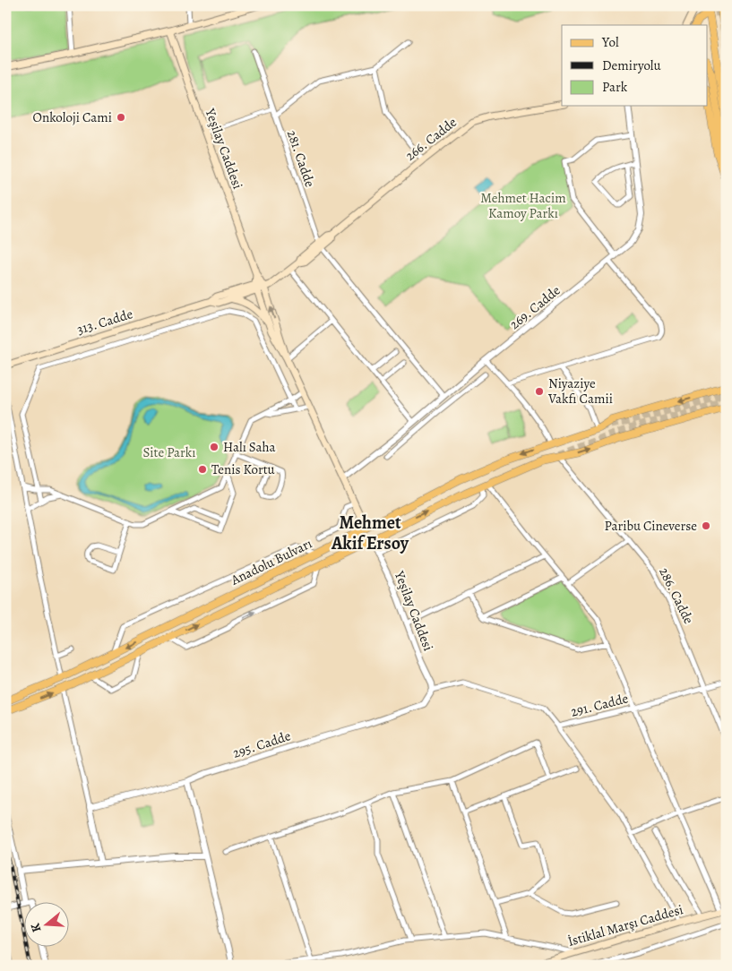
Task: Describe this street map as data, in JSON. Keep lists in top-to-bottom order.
{
  "streets": {
    "main road": [
      "266. Cadde",
      "Yeşilay Caddesi",
      "313. Cadde",
      "Anadolu Bulvarı",
      "İstiklal Marşı Caddesi"
    ],
    "street": [
      "281. Cadde",
      "269. Cadde",
      "286. Cadde",
      "291. Cadde",
      "295. Cadde"
    ]
  },
  "crossings": [
    ["266. Cadde", "Yeşilay Caddesi"],
    ["266. Cadde", "281. Cadde"],
    ["266. Cadde", "313. Cadde"],
    ["Yeşilay Caddesi", "269. Cadde"],
    ["Yeşilay Caddesi", "313. Cadde"],
    ["Yeşilay Caddesi", "Anadolu Bulvarı"],
    ["Yeşilay Caddesi", "291. Cadde"],
    ["Yeşilay Caddesi", "295. Cadde"],
    ["Anadolu Bulvarı", "286. Cadde"],
    ["286. Cadde", "291. Cadde"],
    ["291. Cadde", "295. Cadde"]
  ],
  "districts": ["Mehmet Akif Ersoy"],
  "parks": ["Mehmet Hacim Kamoy Parkı", "Site Parkı"],
  "places": [
    "Onkoloji Cami",
    "Niyaziye Vakfı Camii",
    "Halı Saha",
    "Tenis Kortu",
    "Paribu Cineverse"
  ],
  "legend": ["Yol", "Demiryolu", "Park"],
  "north": "left"
}
